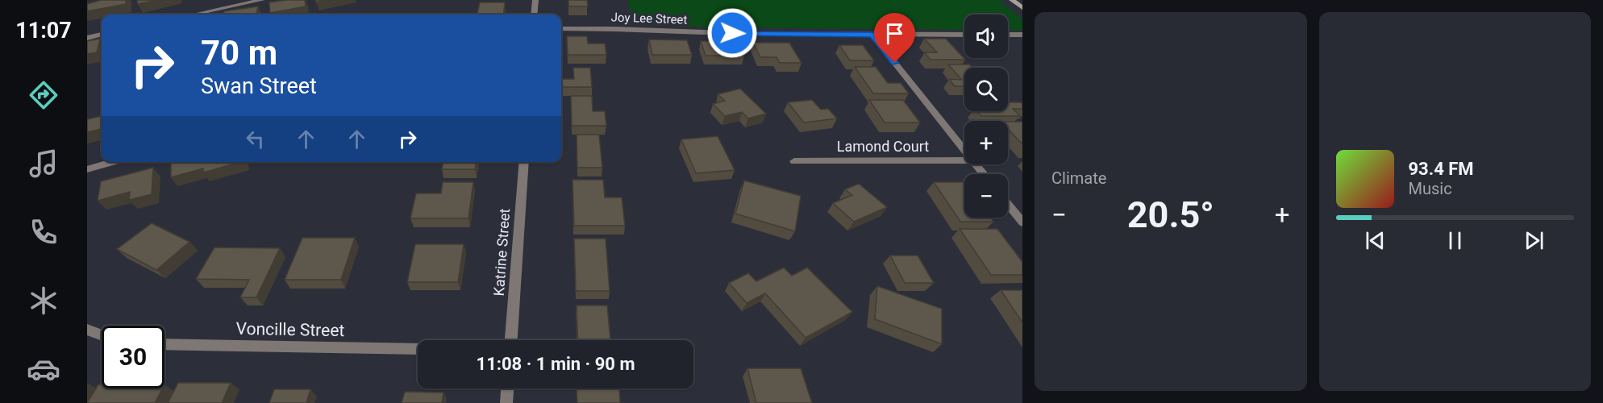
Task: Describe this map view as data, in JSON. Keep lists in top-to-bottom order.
{
  "streets": {
    "street": [
      "Joy Lee Street",
      "Lamond Court",
      "Katrine Street",
      "Voncille Street"
    ]
  },
  "page": {
    "tabs": "11:07",
    "tile": "Climate",
    "map_buttons": ["+", "−"],
    "turn": ["70 m", "Swan Street"],
    "song": ["93.4 FM", "Music"],
    "heat": ["−", "20.5°", "+"],
    "limit": "30",
    "trip": "11:08 · 1 min · 90 m"
  }
}
